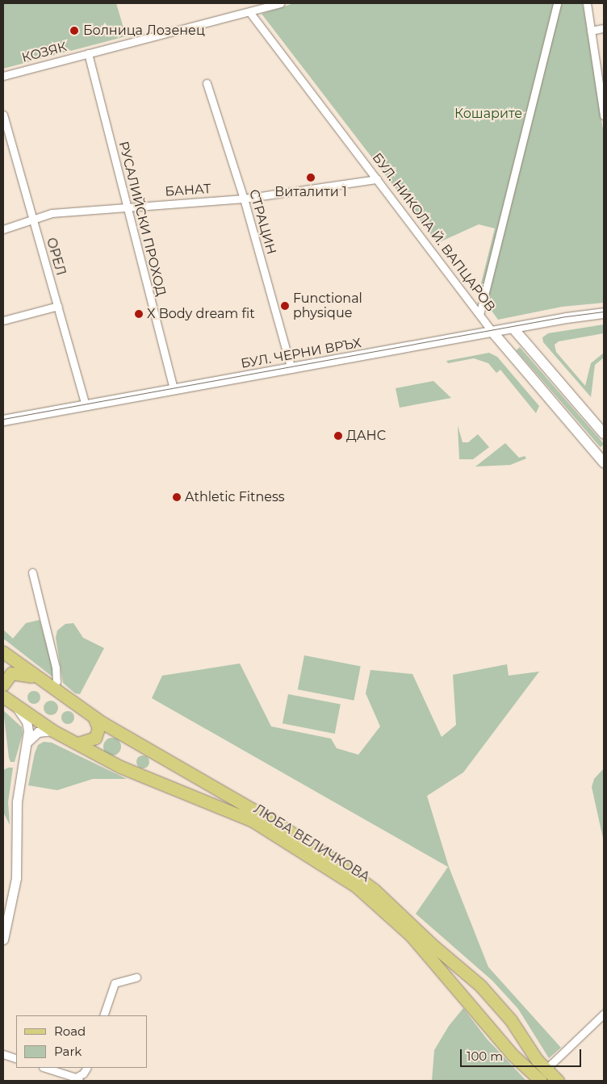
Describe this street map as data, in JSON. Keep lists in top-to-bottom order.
{
  "streets": {
    "main road": ["БУЛ. НИКОЛА Й. ВАПЦАРОВ", "БУЛ. ЧЕРНИ ВРЪХ", "ЛЮБА ВЕЛИЧКОВА"],
    "street": [
      "КОЗЯК",
      "БАНАТ",
      "РУСАЛИЙСКИ ПРОХОД",
      "СТРАЦИН",
      "ОРЕЛ"
    ]
  },
  "crossings": [
    ["КОЗЯК", "РУСАЛИЙСКИ ПРОХОД"],
    ["КОЗЯК", "БУЛ. НИКОЛА Й. ВАПЦАРОВ"],
    ["БАНАТ", "РУСАЛИЙСКИ ПРОХОД"],
    ["БАНАТ", "СТРАЦИН"],
    ["БАНАТ", "БУЛ. НИКОЛА Й. ВАПЦАРОВ"],
    ["БАНАТ", "ОРЕЛ"],
    ["РУСАЛИЙСКИ ПРОХОД", "БУЛ. ЧЕРНИ ВРЪХ"],
    ["СТРАЦИН", "БУЛ. ЧЕРНИ ВРЪХ"],
    ["БУЛ. НИКОЛА Й. ВАПЦАРОВ", "БУЛ. ЧЕРНИ ВРЪХ"],
    ["ОРЕЛ", "БУЛ. ЧЕРНИ ВРЪХ"]
  ],
  "parks": ["Кошарите"],
  "places": [
    "Болница Лозенец",
    "Виталити 1",
    "Functional physique",
    "X Body dream fit",
    "ДАНС",
    "Athletic Fitness"
  ],
  "legend": ["Road", "Park"],
  "scale_bar": "100 m"
}
